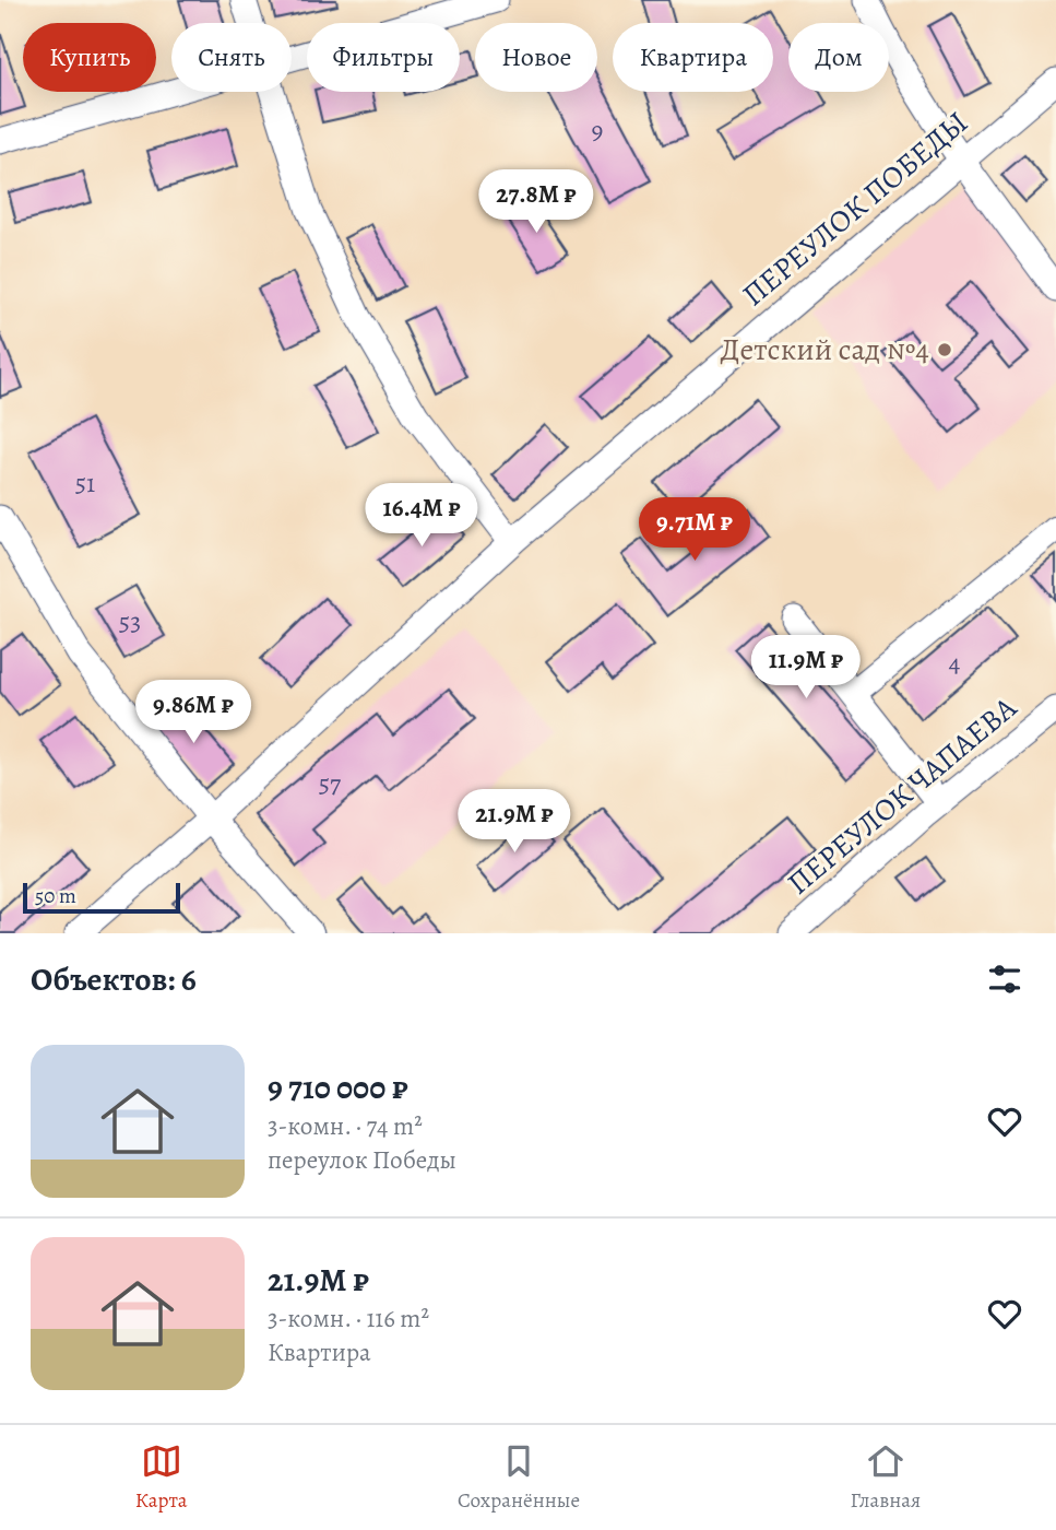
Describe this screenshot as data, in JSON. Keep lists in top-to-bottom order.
{
  "streets": {
    "street": ["ПЕРЕУЛОК ПОБЕДЫ", "ПЕРЕУЛОК ЧАПАЕВА"]
  },
  "places": ["Детский сад №4"],
  "house_numbers": [
    "9",
    "51",
    "53",
    "4",
    "57"
  ],
  "scale_bar": "50 m",
  "page": {
    "chip": [
      "Купить",
      "Снять",
      "Фильтры",
      "Новое",
      "Квартира",
      "Дом"
    ],
    "price": [
      "27.8M ₽",
      "16.4M ₽",
      "9.71M ₽",
      "11.9M ₽",
      "9.86M ₽",
      "21.9M ₽"
    ],
    "scale": "50 m",
    "heading": "Объектов: 6",
    "list": [
      {
        "name": "9 710 000 ₽",
        "note": "3-комн. · 74 m² · переулок Победы"
      },
      {
        "name": "21.9M ₽",
        "note": "3-комн. · 116 m² · Квартира"
      }
    ],
    "tabs": ["Карта", "Сохранённые", "Главная"]
  }
}
